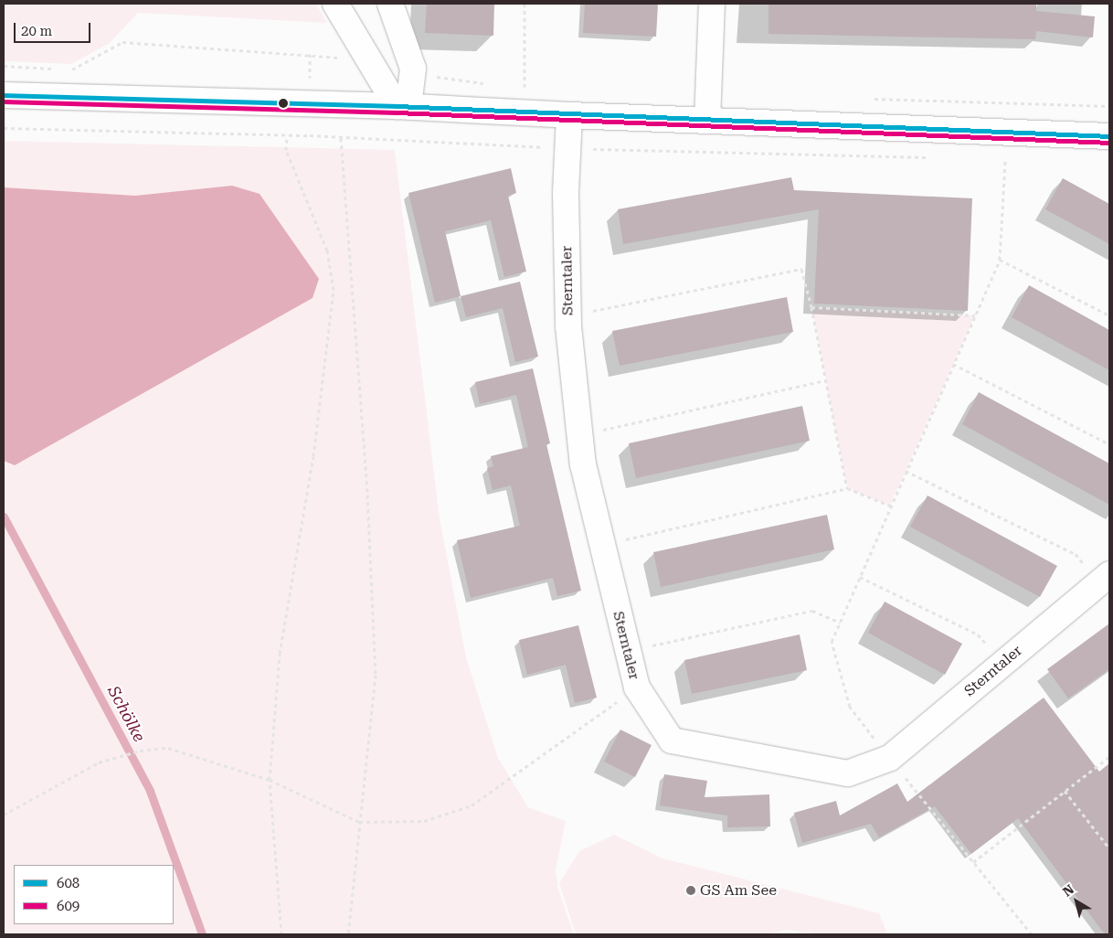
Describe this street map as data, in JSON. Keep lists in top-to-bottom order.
{
  "streets": {
    "street": ["Sterntaler"]
  },
  "water": ["Schölke"],
  "places": ["GS Am See"],
  "lines": ["transit line 608", "transit line 609"],
  "legend": ["608", "609"],
  "scale_bar": "20 m",
  "north": "top left"
}
